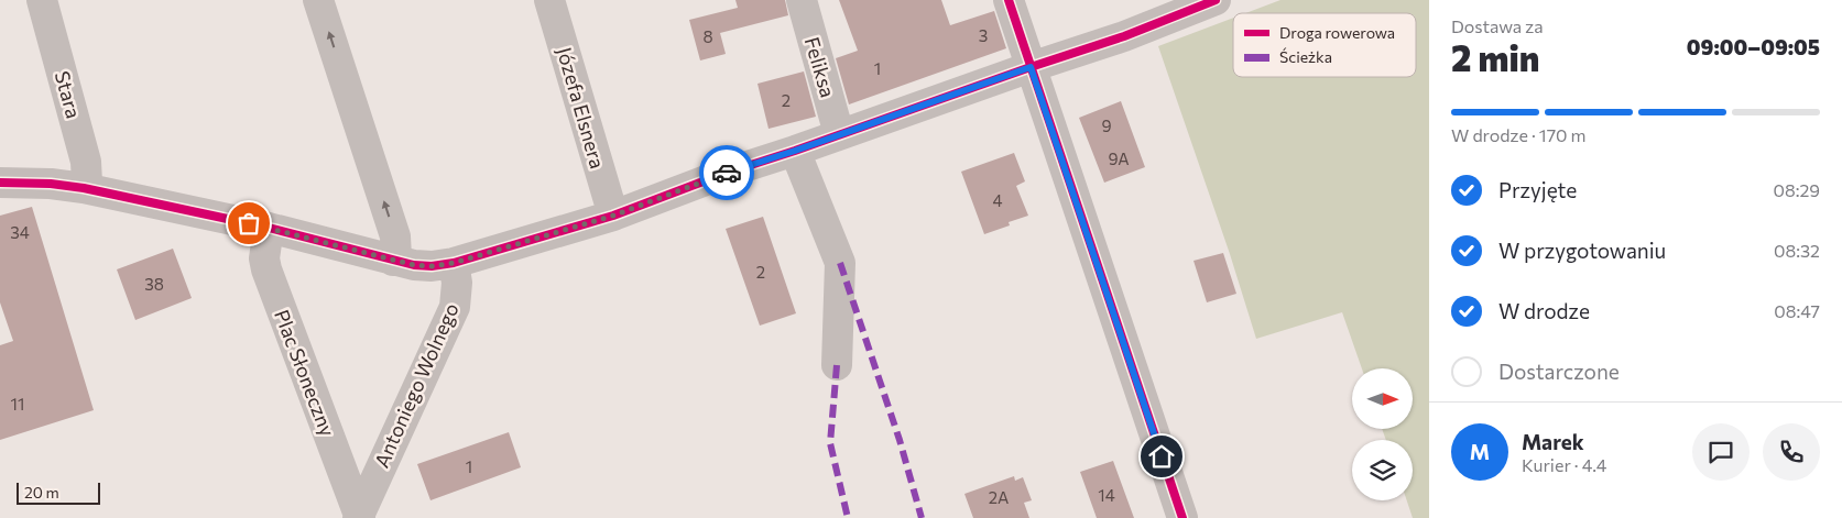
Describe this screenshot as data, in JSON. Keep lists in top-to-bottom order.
{
  "streets": {
    "street": [
      "Feliksa",
      "Stara",
      "Józefa Elsnera",
      "Plac Słoneczny",
      "Antoniego Wolnego"
    ]
  },
  "crossings": [
    ["Plac Słoneczny", "Antoniego Wolnego"]
  ],
  "house_numbers": [
    "3",
    "8",
    "1",
    "2",
    "9",
    "9A",
    "4",
    "34",
    "2",
    "38",
    "11",
    "1",
    "14",
    "2A"
  ],
  "legend": ["Droga rowerowa", "Ścieżka"],
  "scale_bar": "20 m",
  "north": "right",
  "page": {
    "heading": ["2 min", "Dostawa za", "09:00–09:05"],
    "panel": ["Marek", "Kurier · 4.4"],
    "bar": "W drodze · 170 m",
    "list": [
      ["Przyjęte", "08:29"],
      ["W przygotowaniu", "08:32"],
      ["W drodze", "08:47"],
      "Dostarczone"
    ],
    "round": "M",
    "scale": "20 m"
  }
}
